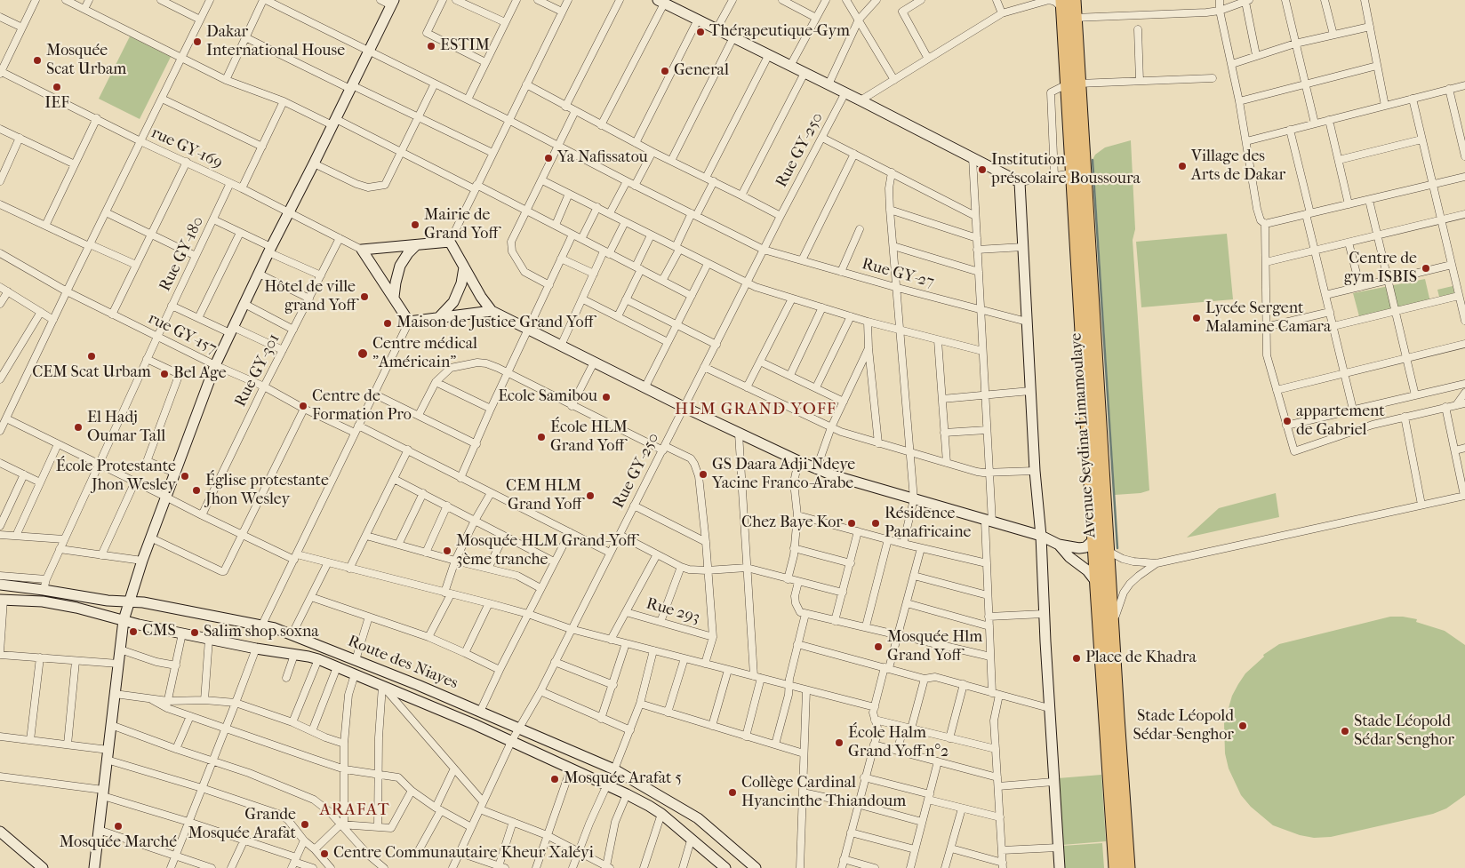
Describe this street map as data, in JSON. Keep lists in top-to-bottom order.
{
  "streets": {
    "highway": ["Avenue Seydina Limamoulaye"],
    "street": [
      "rue GY-169",
      "Rue GY-250",
      "Rue GY-180",
      "Rue GY-27",
      "rue GY-157",
      "Rue GY-301",
      "Rue 293",
      "Route des Niayes"
    ]
  },
  "crossings": [
    ["rue GY-169", "Rue GY-180"],
    ["rue GY-169", "Rue GY-301"],
    ["Rue GY-250", "Rue GY-27"],
    ["Rue GY-250", "Route des Niayes"],
    ["Rue GY-180", "rue GY-157"],
    ["Rue GY-180", "Route des Niayes"],
    ["rue GY-157", "Rue GY-301"]
  ],
  "districts": ["HLM GRAND YOFF", "ARAFAT"],
  "places": [
    "Thérapeutique-Gym",
    "Dakar International House",
    "ESTIM",
    "Mosquée Scat Urbam",
    "General",
    "IEF",
    "Ya Nafissatou",
    "Village des Arts de Dakar",
    "Institution préscolaire Boussoura",
    "Mairie de Grand Yoff",
    "Centre de gym ISBIS",
    "Hôtel de ville grand Yoff",
    "Lycée Sergent Malamine Camara",
    "Maison de Justice Grand Yoff",
    "Centre médical \"Américain\"",
    "CEM Scat Urbam",
    "Bel Age",
    "Ecole Samibou",
    "Centre de Formation Pro",
    "appartement de Gabriel",
    "El Hadj Oumar Tall",
    "École HLM Grand Yoff",
    "GS Daara Adji Ndeye Yacine Franco-Arabe",
    "École Protestante Jhon Wesley",
    "Église protestante Jhon Wesley",
    "CEM HLM Grand Yoff",
    "Chez Baye Kor",
    "Résidence Panafricaine",
    "Mosquée HLM Grand-Yoff 3ème tranche",
    "CMS",
    "Salim shop soxna",
    "Mosquée Hlm Grand Yoff",
    "Place de Khadra",
    "Stade Léopold Sédar-Senghor",
    "Stade Léopold Sédar Senghor",
    "École Halm Grand Yoff n°2",
    "Mosquée Arafat 5",
    "Collège Cardinal Hyancinthe Thiandoum",
    "Grande Mosquée Arafat",
    "Mosquée Marché",
    "Centre Communautaire Kheur Xaléyi"
  ]
}
